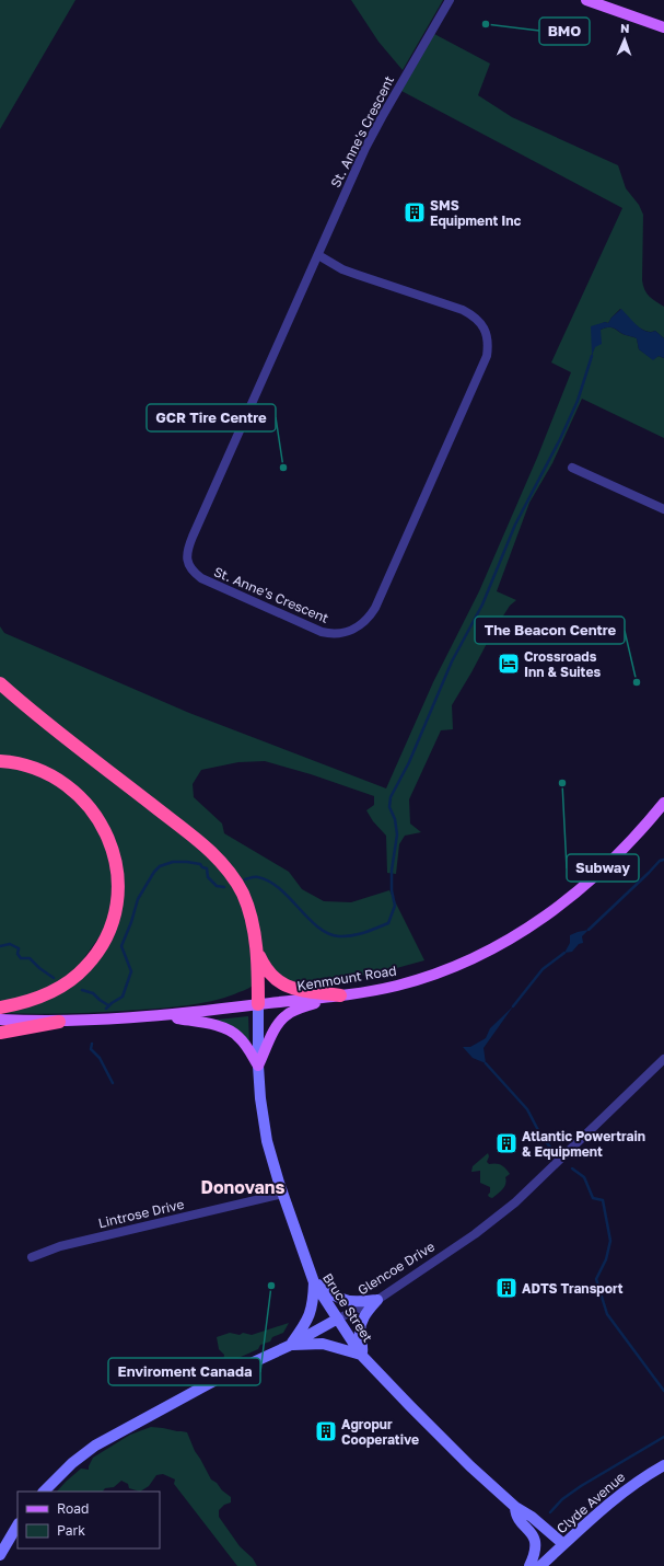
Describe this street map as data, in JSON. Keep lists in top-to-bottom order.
{
  "streets": {
    "main road": [
      "Kenmount Road",
      "Glencoe Drive",
      "Bruce Street",
      "Clyde Avenue"
    ],
    "street": ["St. Anne's Crescent", "Lintrose Drive"]
  },
  "crossings": [
    ["Kenmount Road", "Bruce Street"],
    ["Lintrose Drive", "Bruce Street"],
    ["Glencoe Drive", "Bruce Street"],
    ["Bruce Street", "Clyde Avenue"]
  ],
  "districts": ["Donovans"],
  "places": {
    "other": [
      "BMO",
      "GCR Tire Centre",
      "The Beacon Centre",
      "Subway",
      "Enviroment Canada"
    ],
    "building": [
      "SMS Equipment Inc",
      "Atlantic Powertrain & Equipment",
      "ADTS Transport",
      "Agropur Cooperative"
    ],
    "hotel": ["Crossroads Inn & Suites"]
  },
  "legend": ["Road", "Park"],
  "north": "top"
}
